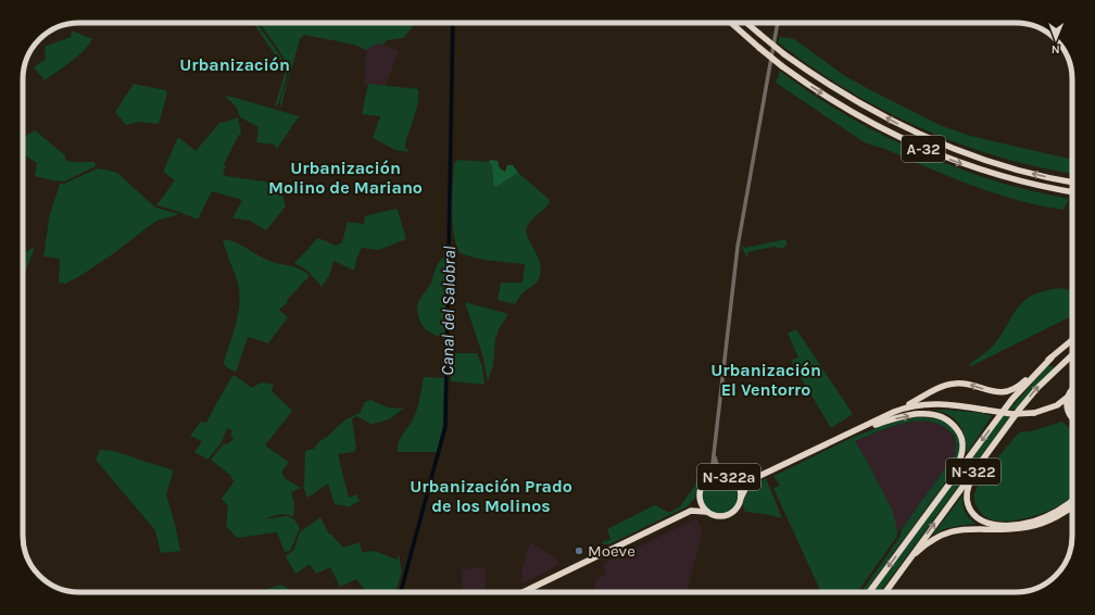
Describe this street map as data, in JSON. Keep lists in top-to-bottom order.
{
  "streets": {
    "highway": ["A-32", "N-322", "N-322a"]
  },
  "districts": [
    "Urbanización",
    "Urbanización Molino de Mariano",
    "Urbanización El Ventorro",
    "Urbanización Prado de los Molinos"
  ],
  "water": ["Canal del Salobral"],
  "places": ["Moeve"],
  "north": "bottom"
}
